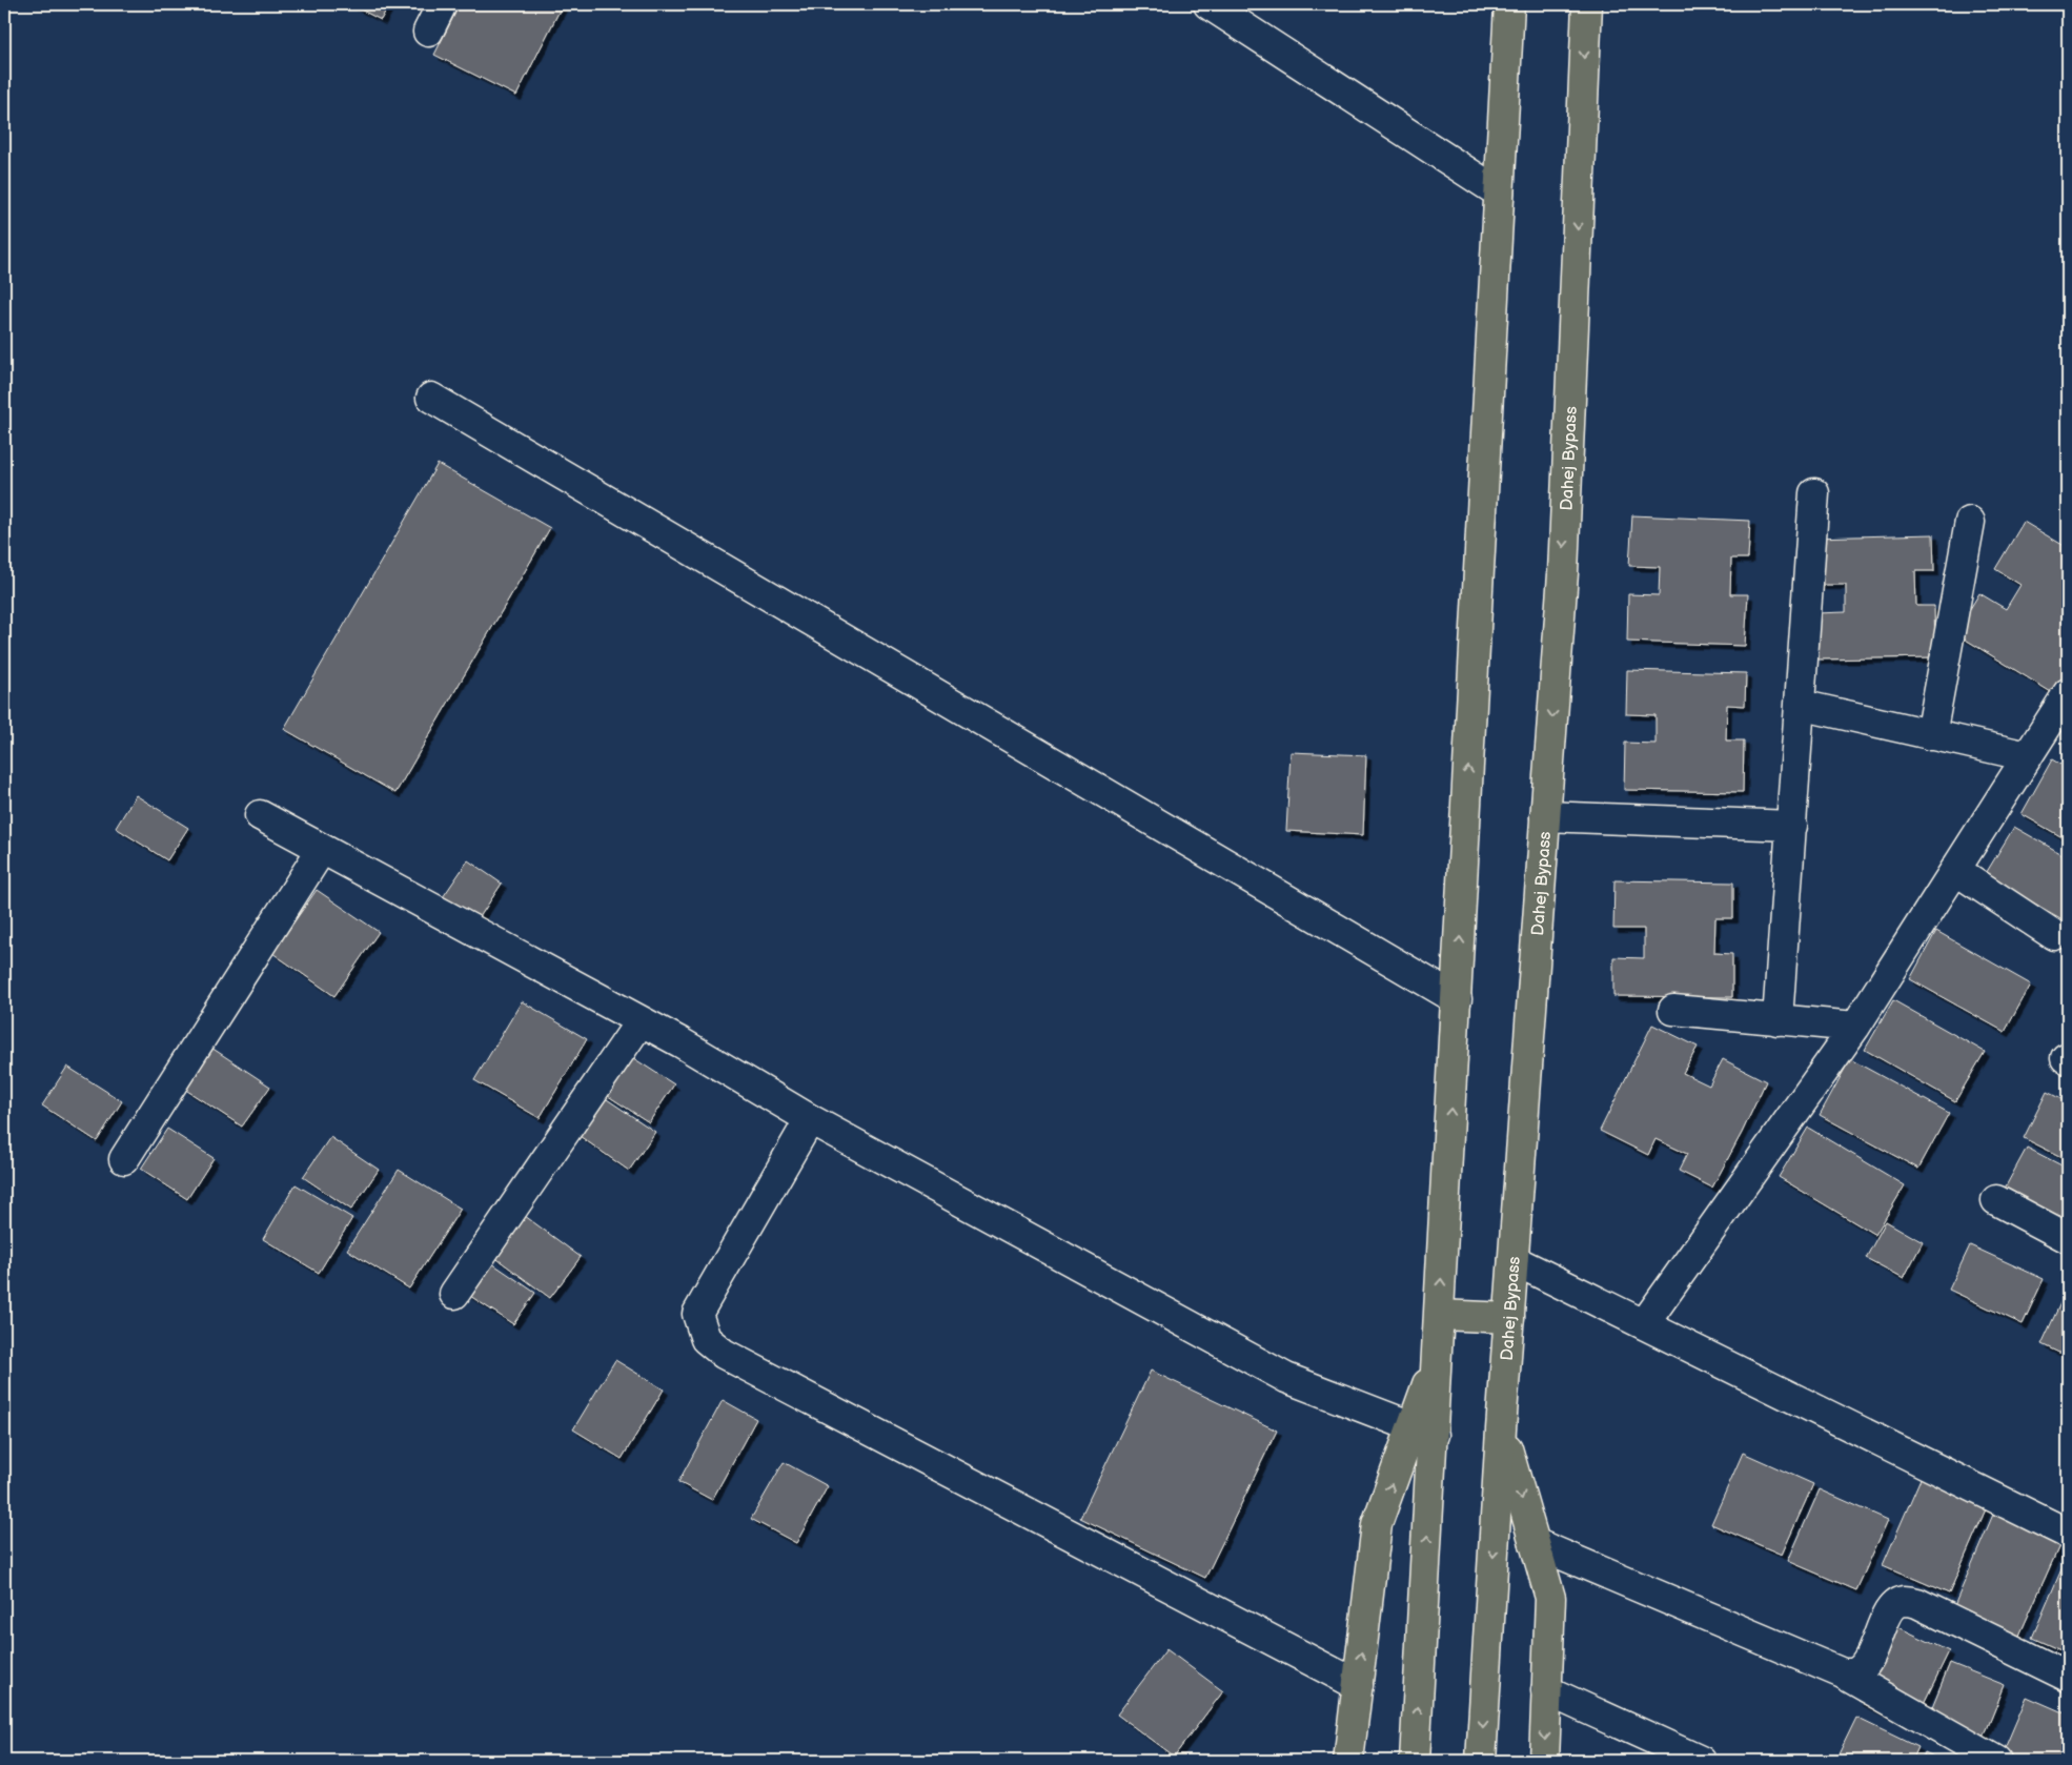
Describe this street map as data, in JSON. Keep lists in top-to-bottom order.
{
  "streets": {
    "highway": ["Dahej Bypass"]
  }
}
